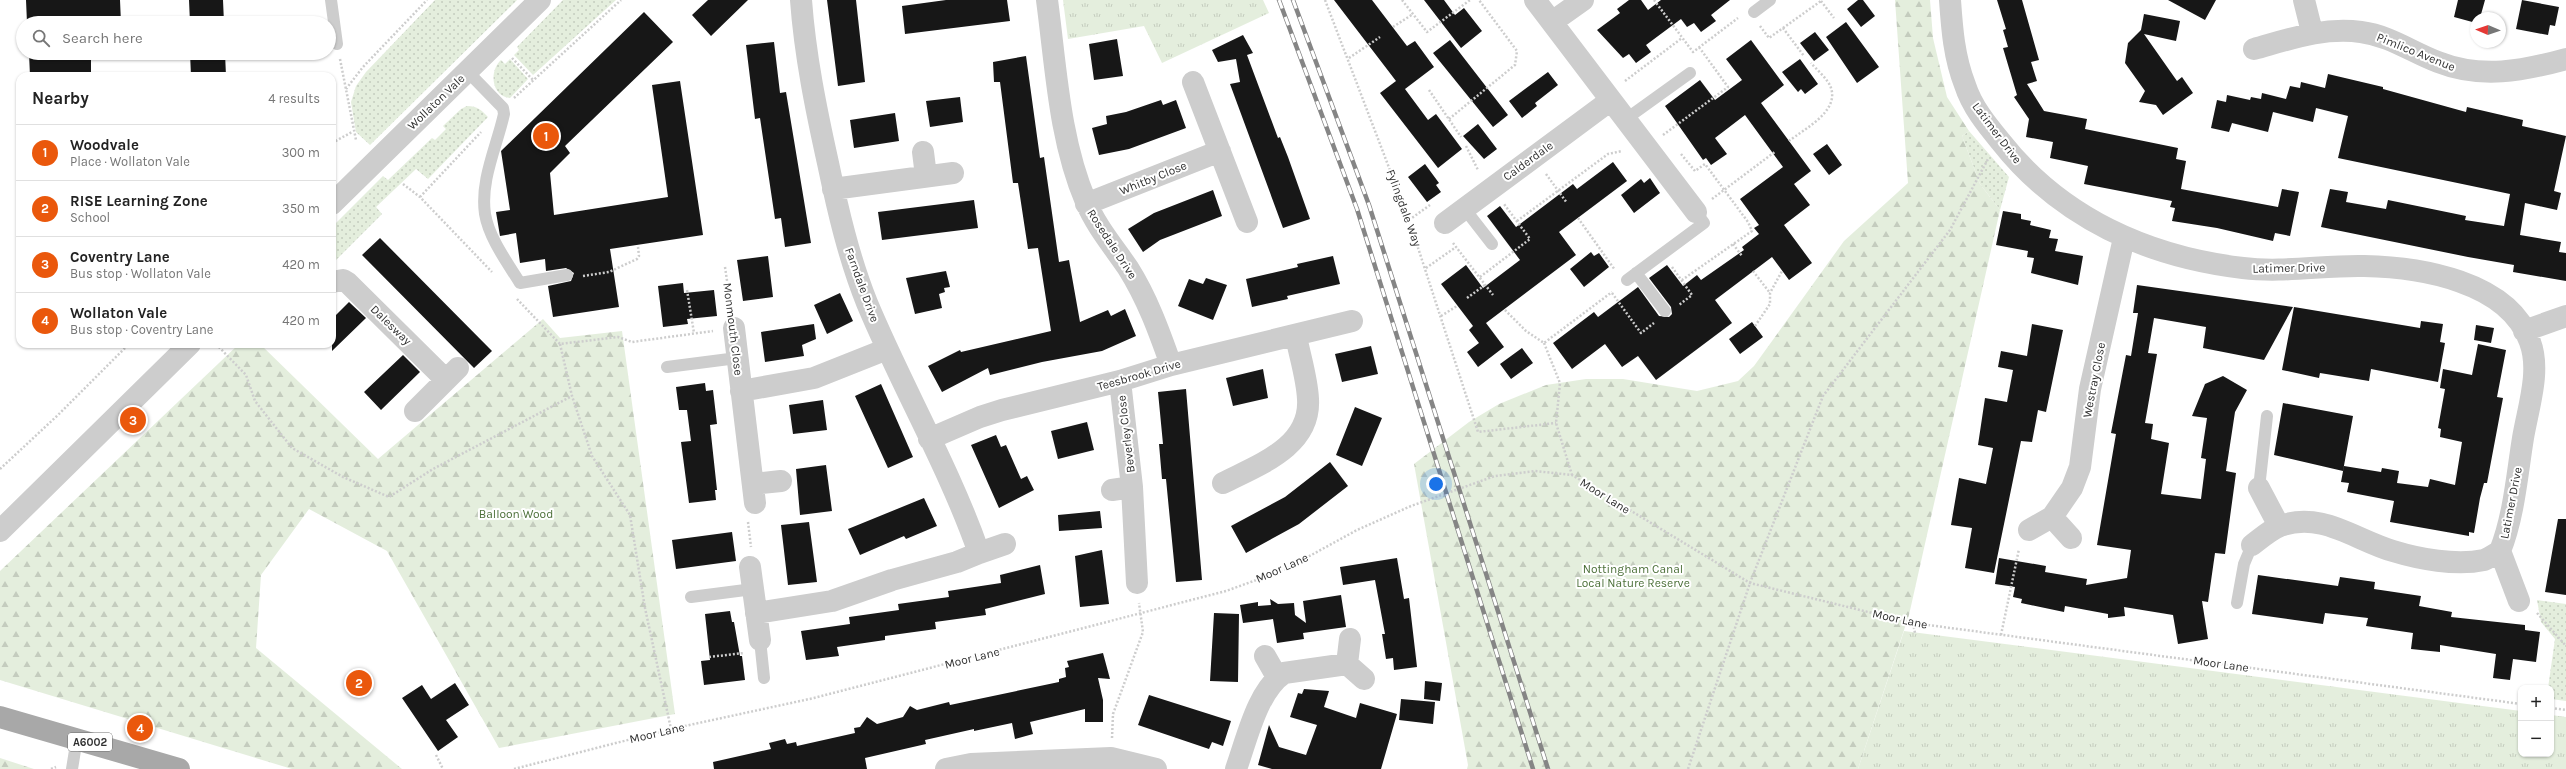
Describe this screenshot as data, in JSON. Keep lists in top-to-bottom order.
{
  "streets": {
    "main road": ["A6002"],
    "street": [
      "Pimlico Avenue",
      "Wollaton Vale",
      "Latimer Drive",
      "Calderdale",
      "Whitby Close",
      "Rosedale Drive",
      "Farndale Drive",
      "Dalesway",
      "Monmouth Close",
      "Teesbrook Drive",
      "Westray Close",
      "Beverley Close"
    ],
    "path": ["Fylingdale Way", "Moor Lane"]
  },
  "crossings": [
    ["Latimer Drive", "Westray Close"],
    ["Whitby Close", "Rosedale Drive"],
    ["Rosedale Drive", "Teesbrook Drive"],
    ["Farndale Drive", "Monmouth Close"],
    ["Farndale Drive", "Teesbrook Drive"],
    ["Teesbrook Drive", "Beverley Close"]
  ],
  "parks": ["Balloon Wood", "Nottingham Canal Local Nature Reserve"],
  "north": "left",
  "page": {
    "search": "Search here",
    "heading": ["Nearby", "4 results"],
    "pins": [
      "1",
      "3",
      "2",
      "4"
    ],
    "list": [
      {
        "mark": "1",
        "name": "Woodvale",
        "note": "Place · Wollaton Vale",
        "value": "300 m"
      },
      {
        "mark": "2",
        "name": "RISE Learning Zone",
        "note": "School",
        "value": "350 m"
      },
      {
        "mark": "3",
        "name": "Coventry Lane",
        "note": "Bus stop · Wollaton Vale",
        "value": "420 m"
      },
      {
        "mark": "4",
        "name": "Wollaton Vale",
        "note": "Bus stop · Coventry Lane",
        "value": "420 m"
      }
    ],
    "map_buttons": ["+", "−"]
  }
}
